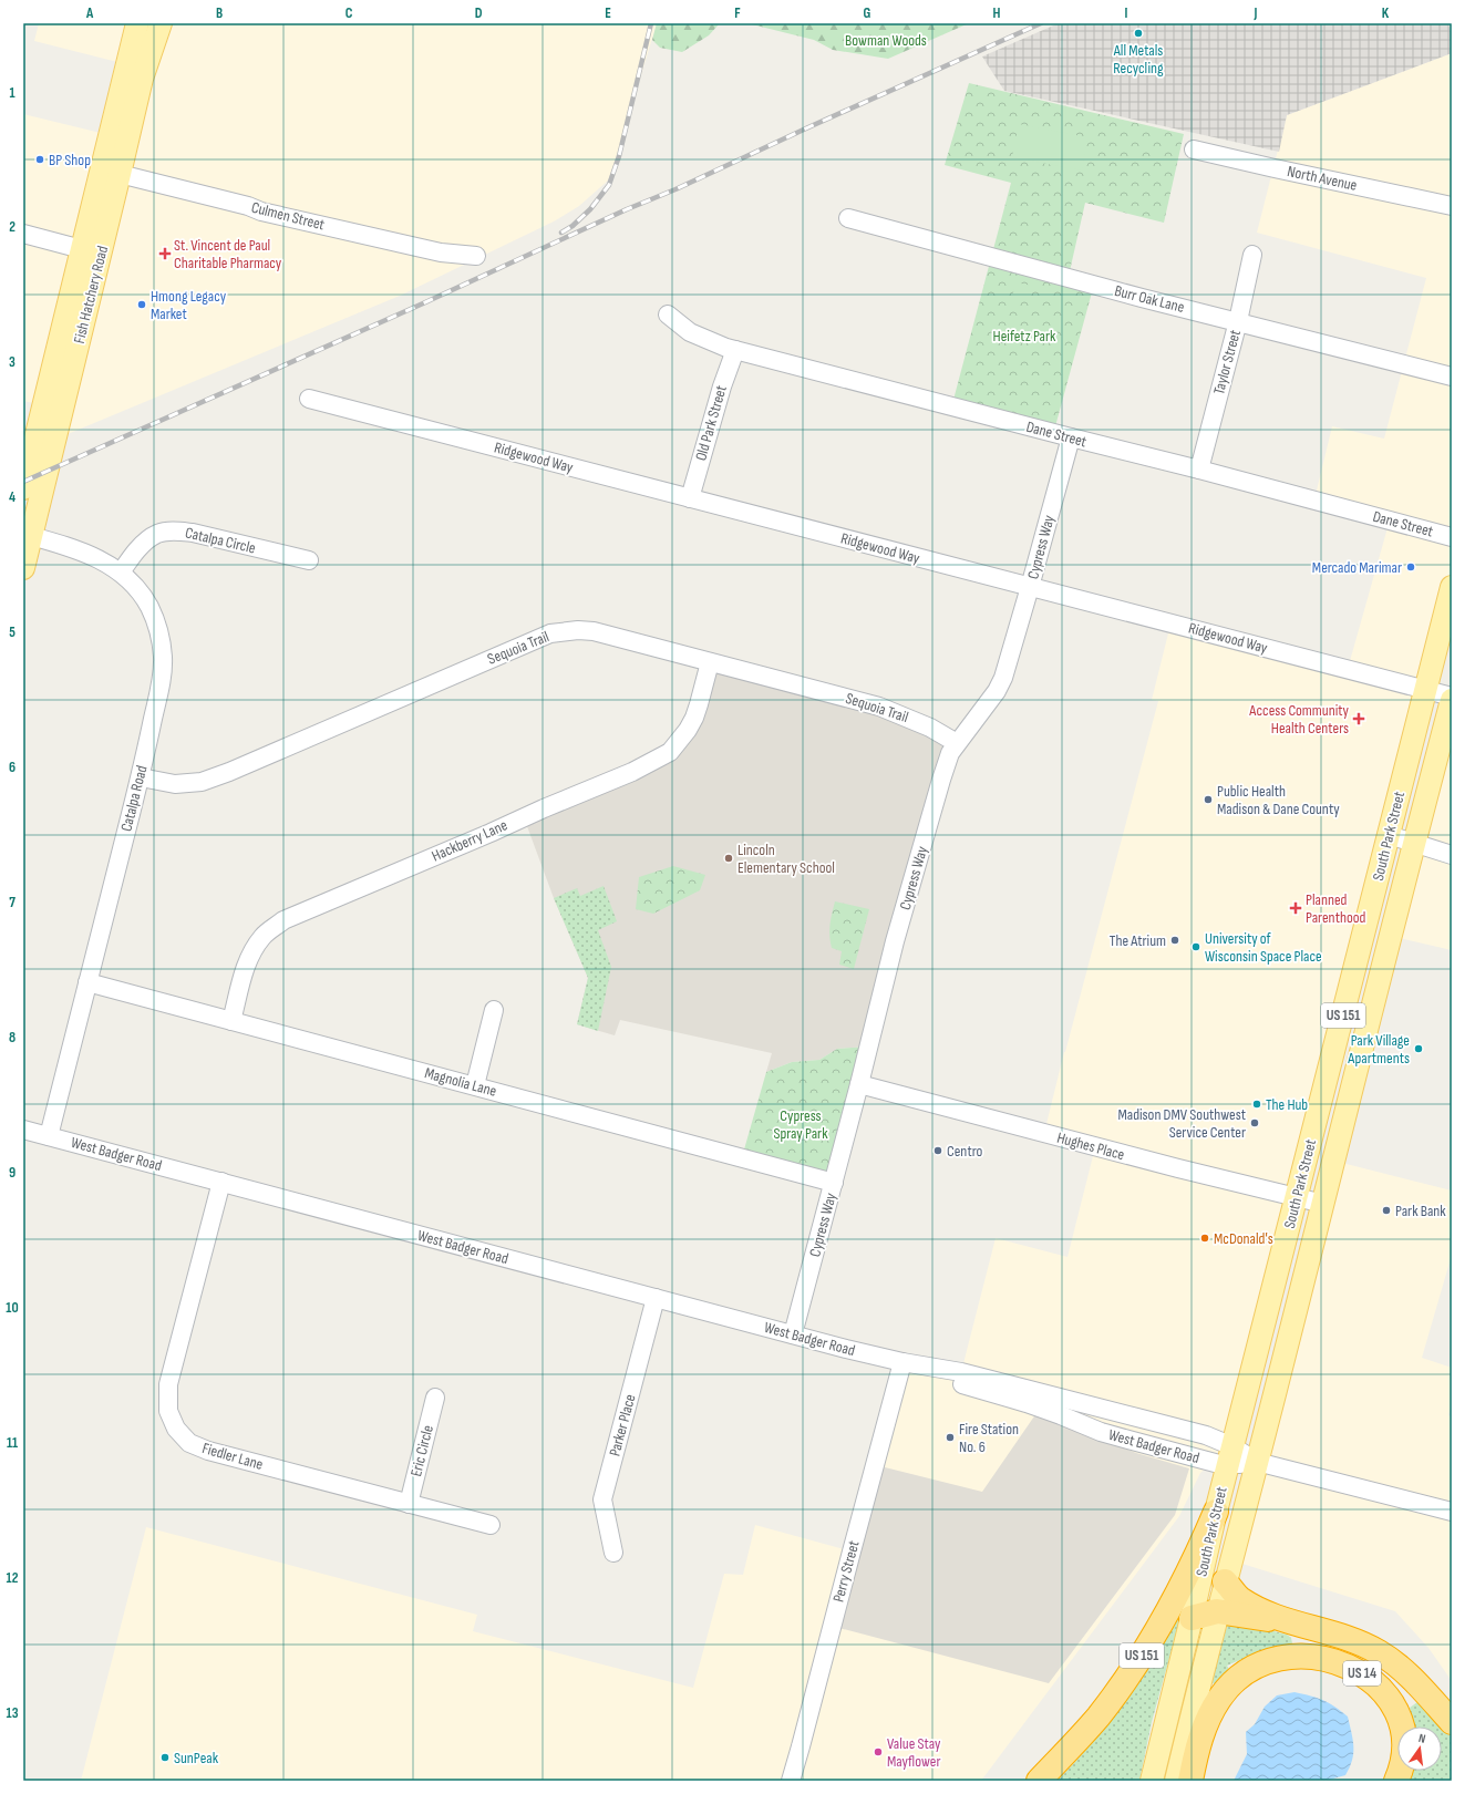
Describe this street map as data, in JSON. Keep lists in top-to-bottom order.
{
  "streets": {
    "highway": ["US 151", "US 14"],
    "main road": ["Fish Hatchery Road", "South Park Street"],
    "street": [
      "North Avenue",
      "Culmen Street",
      "Burr Oak Lane",
      "Taylor Street",
      "Old Park Street",
      "Dane Street",
      "Ridgewood Way",
      "Catalpa Circle",
      "Cypress Way",
      "Sequoia Trail",
      "Catalpa Road",
      "Hackberry Lane",
      "Magnolia Lane",
      "Hughes Place",
      "West Badger Road",
      "Parker Place",
      "Eric Circle",
      "Fiedler Lane",
      "Perry Street"
    ]
  },
  "crossings": [
    ["Culmen Street", "Fish Hatchery Road"],
    ["Fish Hatchery Road", "Catalpa Road"],
    ["Burr Oak Lane", "Taylor Street"],
    ["Taylor Street", "Dane Street"],
    ["Old Park Street", "Dane Street"],
    ["Old Park Street", "Ridgewood Way"],
    ["Dane Street", "Cypress Way"],
    ["Ridgewood Way", "Cypress Way"],
    ["Ridgewood Way", "South Park Street"],
    ["Catalpa Circle", "Catalpa Road"],
    ["Cypress Way", "Sequoia Trail"],
    ["Cypress Way", "Magnolia Lane"],
    ["Cypress Way", "Hughes Place"],
    ["Cypress Way", "West Badger Road"],
    ["Sequoia Trail", "Catalpa Road"],
    ["Sequoia Trail", "Hackberry Lane"],
    ["Catalpa Road", "Magnolia Lane"],
    ["Catalpa Road", "West Badger Road"],
    ["South Park Street", "US 151"],
    ["South Park Street", "Hughes Place"],
    ["South Park Street", "West Badger Road"],
    ["Hackberry Lane", "Magnolia Lane"],
    ["West Badger Road", "Parker Place"],
    ["West Badger Road", "Fiedler Lane"],
    ["West Badger Road", "Perry Street"],
    ["Eric Circle", "Fiedler Lane"]
  ],
  "parks": ["Bowman Woods", "Heifetz Park", "Cypress Spray Park"],
  "places": {
    "other": [
      "All Metals Recycling",
      "BP Shop",
      "Hmong Legacy Market",
      "Mercado Marimar",
      "Public Health Madison & Dane County",
      "Lincoln Elementary School",
      "The Atrium",
      "University of Wisconsin Space Place",
      "Park Village Apartments",
      "The Hub",
      "Madison DMV Southwest Service Center",
      "Centro",
      "Park Bank",
      "McDonald's",
      "Fire Station No. 6",
      "Value Stay Mayflower",
      "SunPeak"
    ],
    "health": ["St. Vincent de Paul Charitable Pharmacy", "Access Community Health Centers", "Planned Parenthood"]
  },
  "north": "top",
  "grid": {
    "columns": [
      "A",
      "B",
      "C",
      "D",
      "E",
      "F",
      "G",
      "H",
      "I",
      "J",
      "K"
    ],
    "rows": [
      "1",
      "2",
      "3",
      "4",
      "5",
      "6",
      "7",
      "8",
      "9",
      "10",
      "11",
      "12",
      "13"
    ]
  }
}
